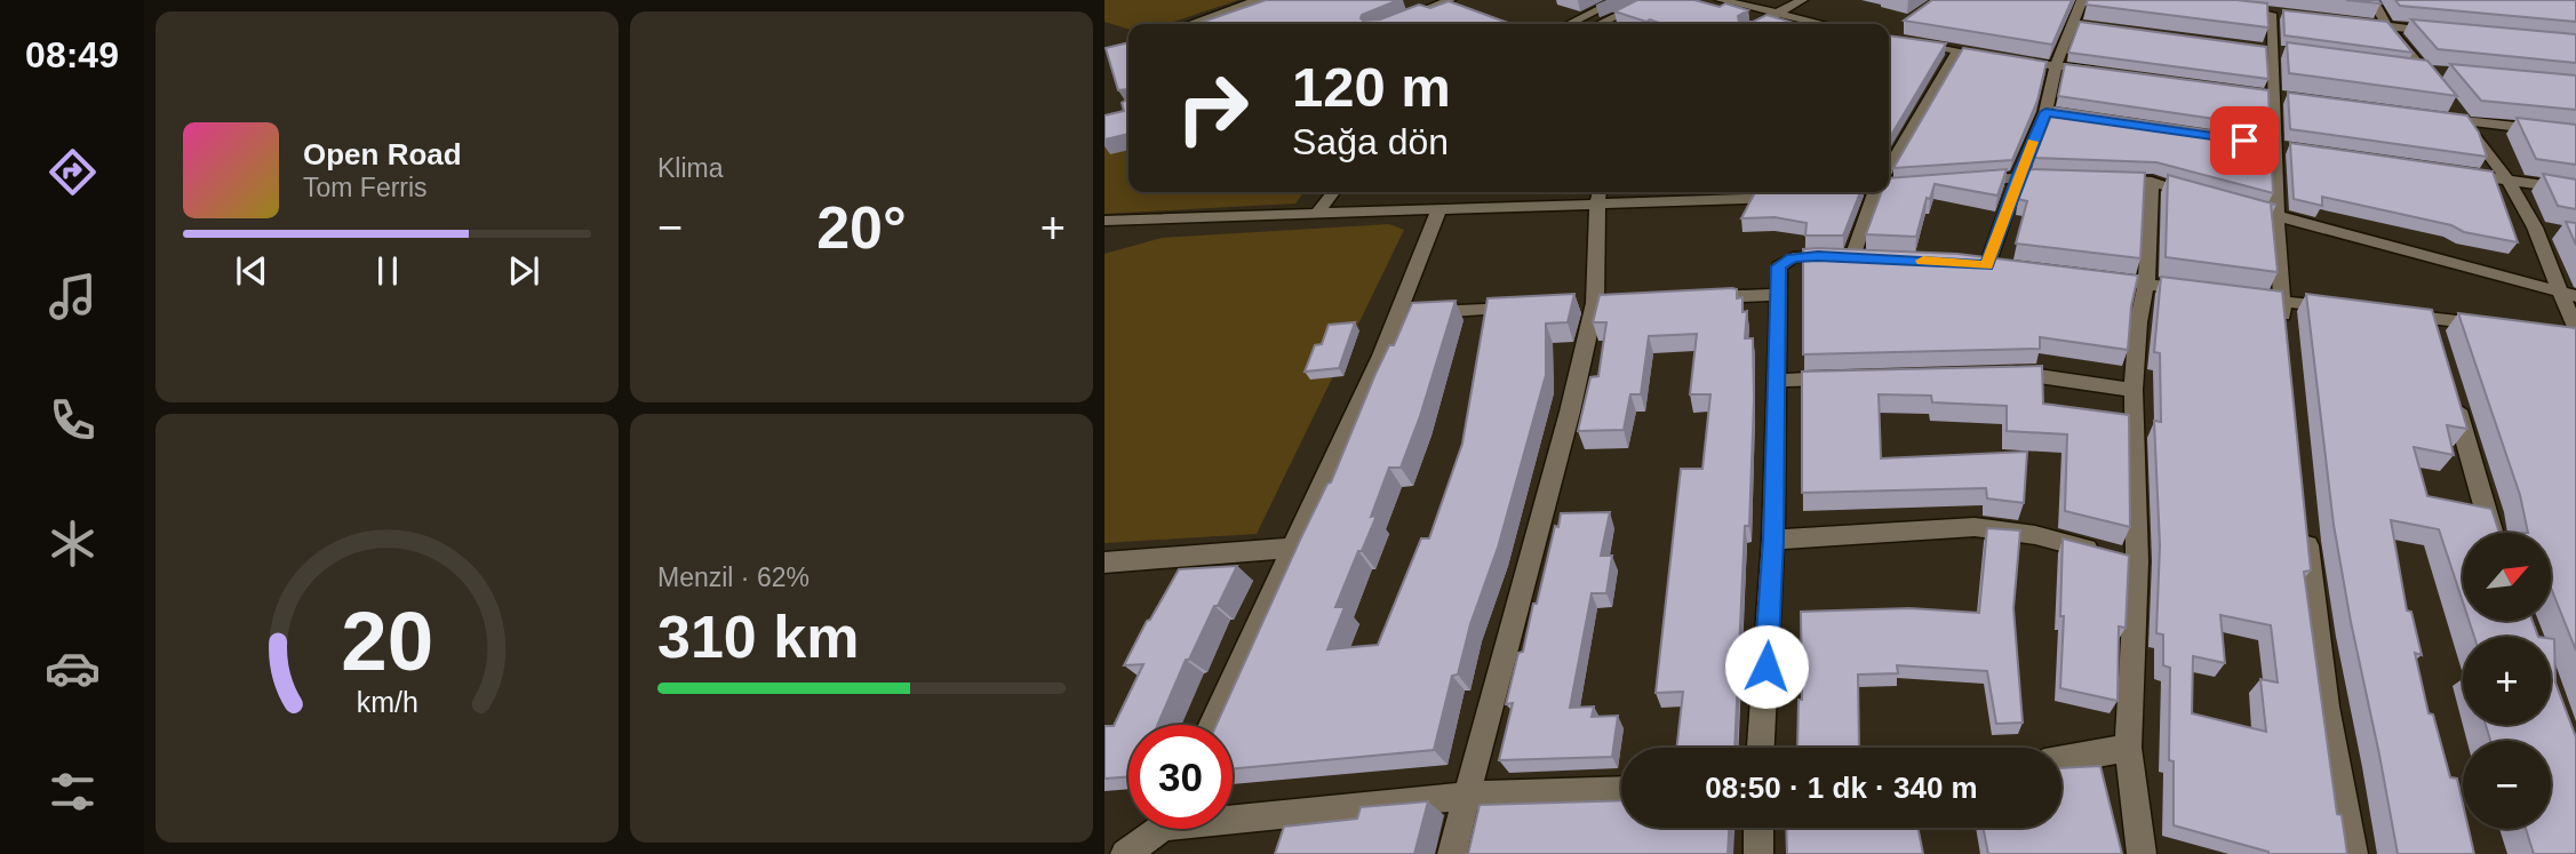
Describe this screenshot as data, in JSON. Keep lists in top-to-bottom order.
{
  "north": "top right",
  "page": {
    "tabs": "08:49",
    "tile": [
      "Klima",
      ["Menzil · 62%", "310 km"]
    ],
    "turn": ["120 m", "Sağa dön"],
    "song": ["Open Road", "Tom Ferris"],
    "heat": ["−", "20°", "+"],
    "map_buttons": ["+", "−"],
    "limit": "30",
    "trip": "08:50 · 1 dk · 340 m",
    "gauge": ["20", "km/h"]
  }
}
